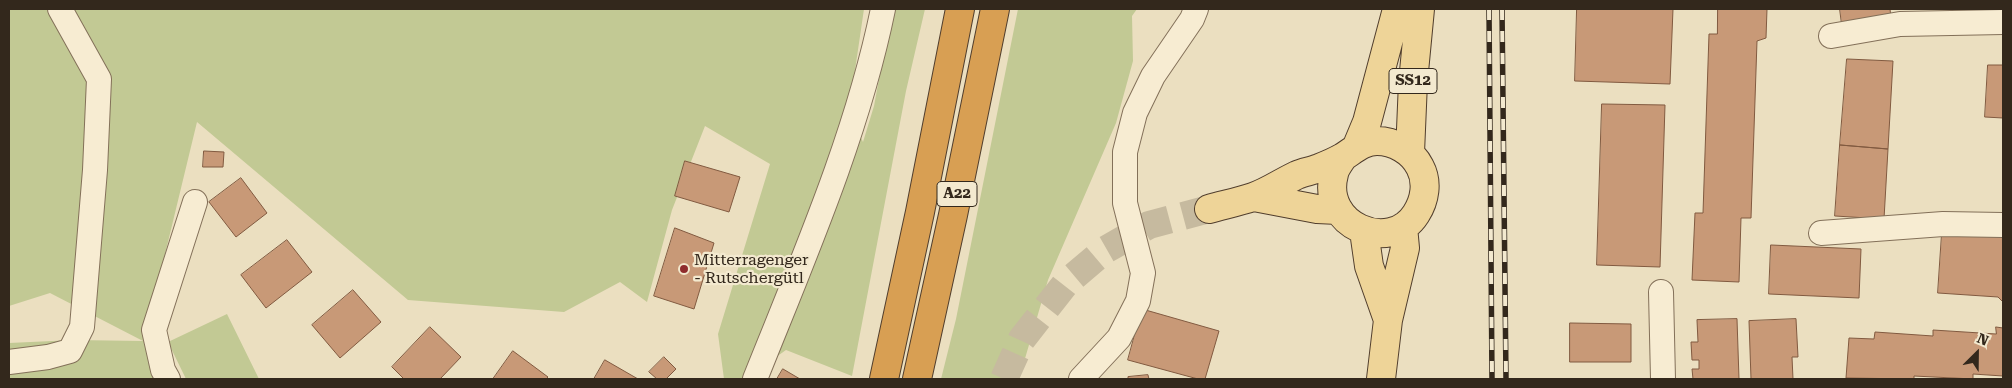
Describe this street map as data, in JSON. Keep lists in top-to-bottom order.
{
  "streets": {
    "highway": ["A22"],
    "main road": ["SS12"]
  },
  "places": ["Mitterragenger - Rutschergütl"],
  "north": "top right"
}
